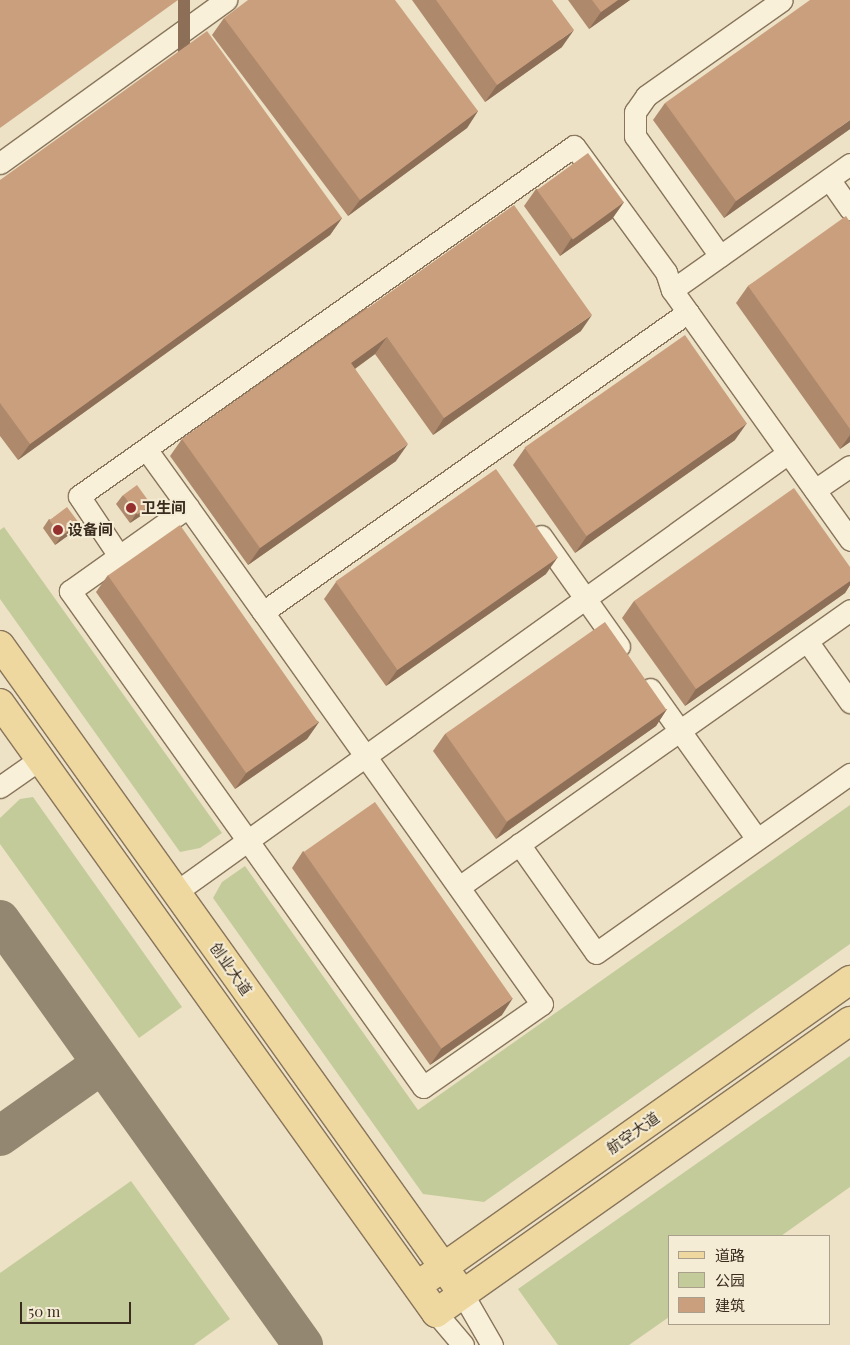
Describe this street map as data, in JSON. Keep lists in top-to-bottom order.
{
  "streets": {
    "main road": ["创业大道", "航空大道"]
  },
  "crossings": [
    ["创业大道", "航空大道"]
  ],
  "places": ["卫生间", "设备间"],
  "legend": ["道路", "公园", "建筑"],
  "scale_bar": "50 m"
}
